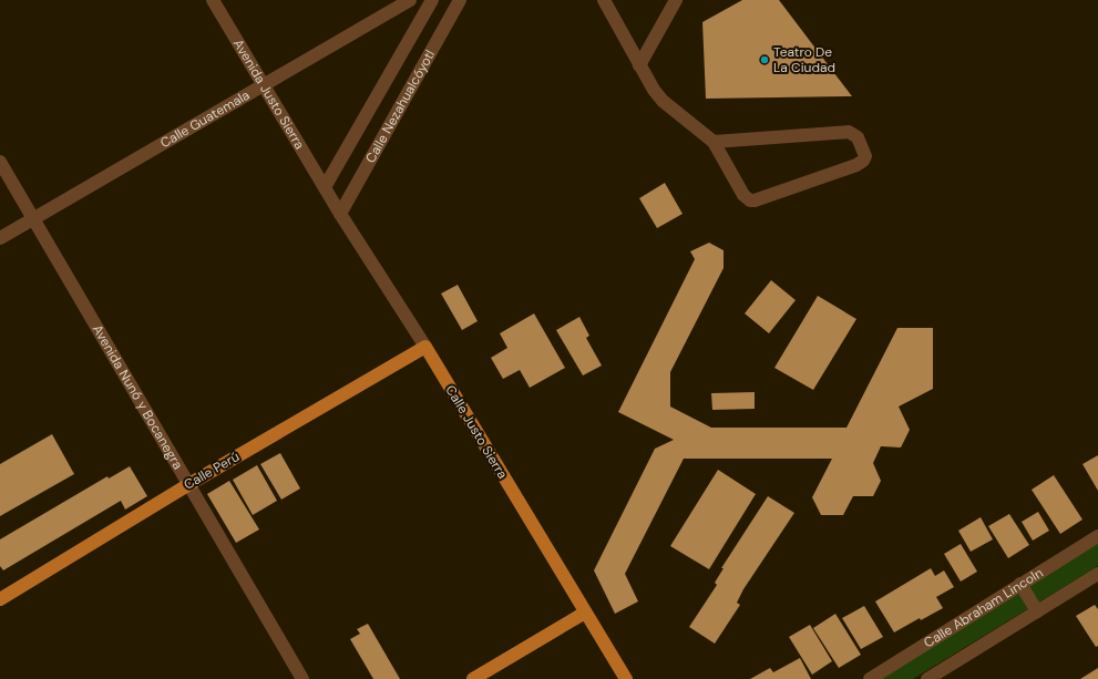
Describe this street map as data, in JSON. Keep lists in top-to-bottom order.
{
  "streets": {
    "main road": ["Calle Justo Sierra", "Calle Perú"],
    "street": [
      "Avenida Justo Sierra",
      "Calle Nezahualcóyotl",
      "Calle Guatemala",
      "Avenida Nunó y Bocanegra",
      "Calle Abraham Lincoln"
    ]
  },
  "crossings": [
    ["Avenida Justo Sierra", "Calle Nezahualcóyotl"],
    ["Avenida Justo Sierra", "Calle Guatemala"],
    ["Avenida Justo Sierra", "Calle Justo Sierra"],
    ["Calle Nezahualcóyotl", "Calle Justo Sierra"],
    ["Calle Guatemala", "Avenida Nunó y Bocanegra"],
    ["Avenida Nunó y Bocanegra", "Calle Perú"],
    ["Calle Justo Sierra", "Calle Perú"]
  ],
  "places": ["Teatro De La Ciudad"]
}
